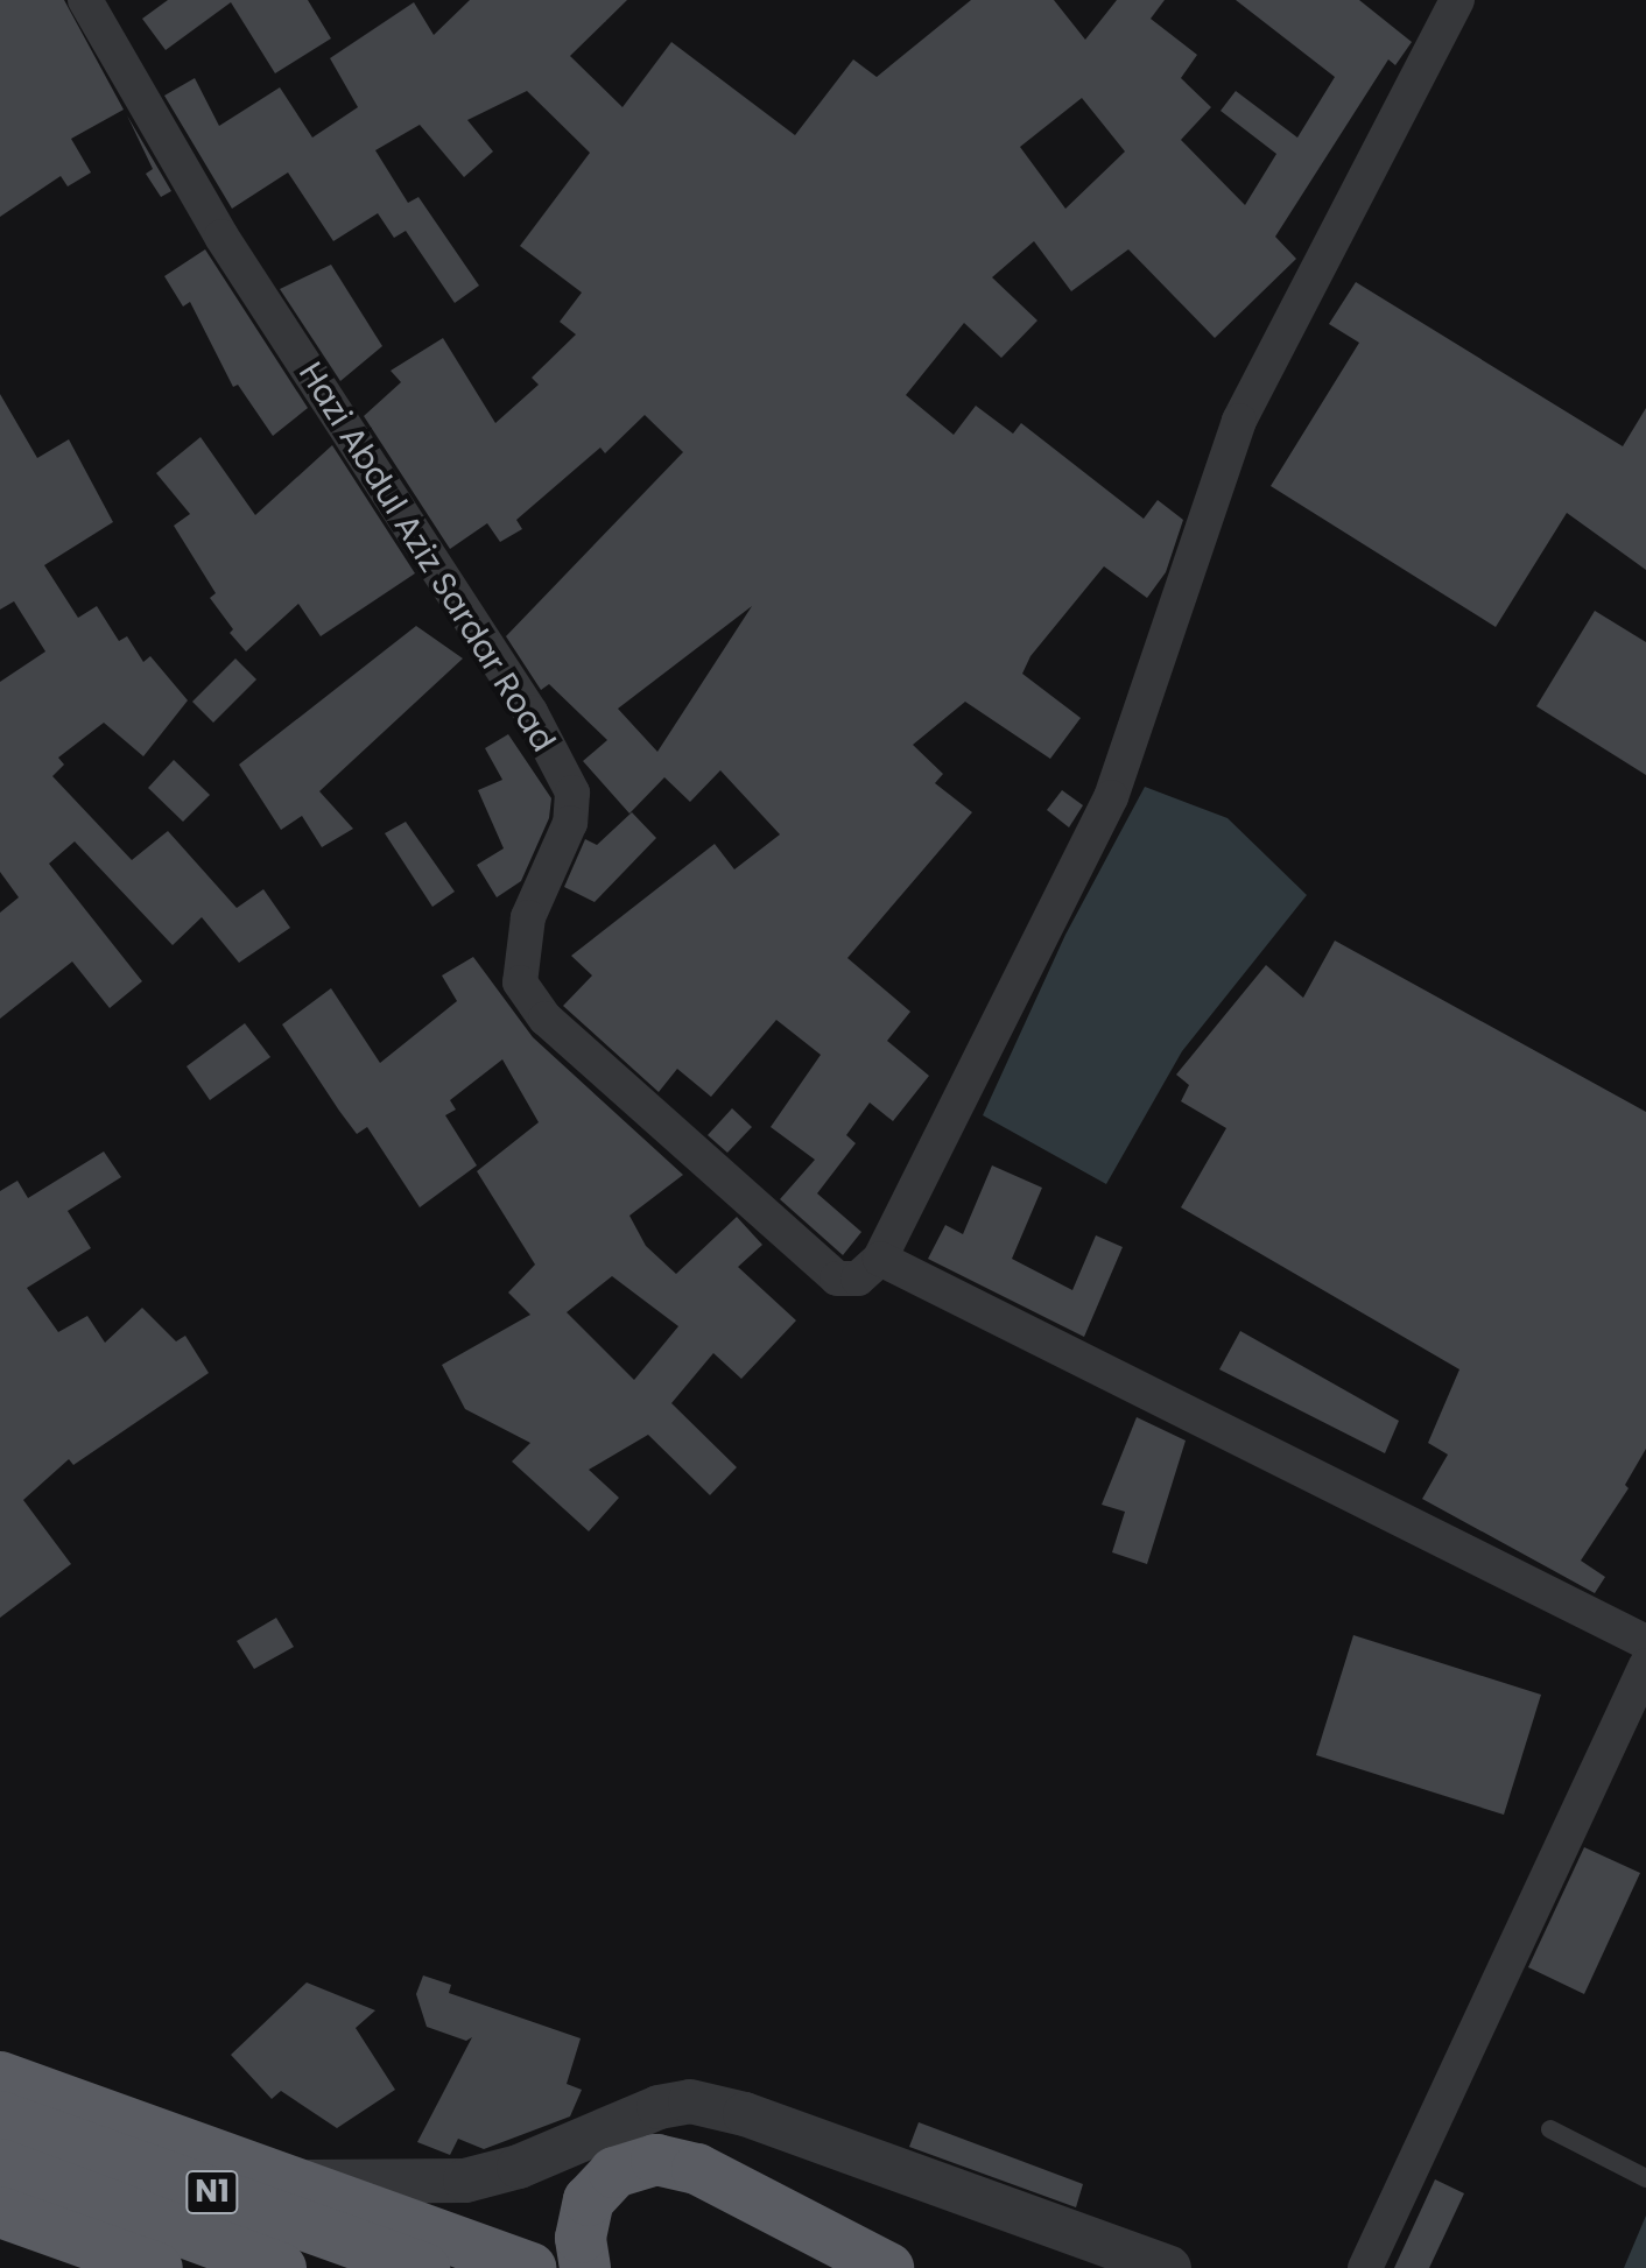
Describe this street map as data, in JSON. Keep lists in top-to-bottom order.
{
  "streets": {
    "highway": ["N1"],
    "street": ["Hazi Abdul Aziz Sardar Road"]
  }
}
